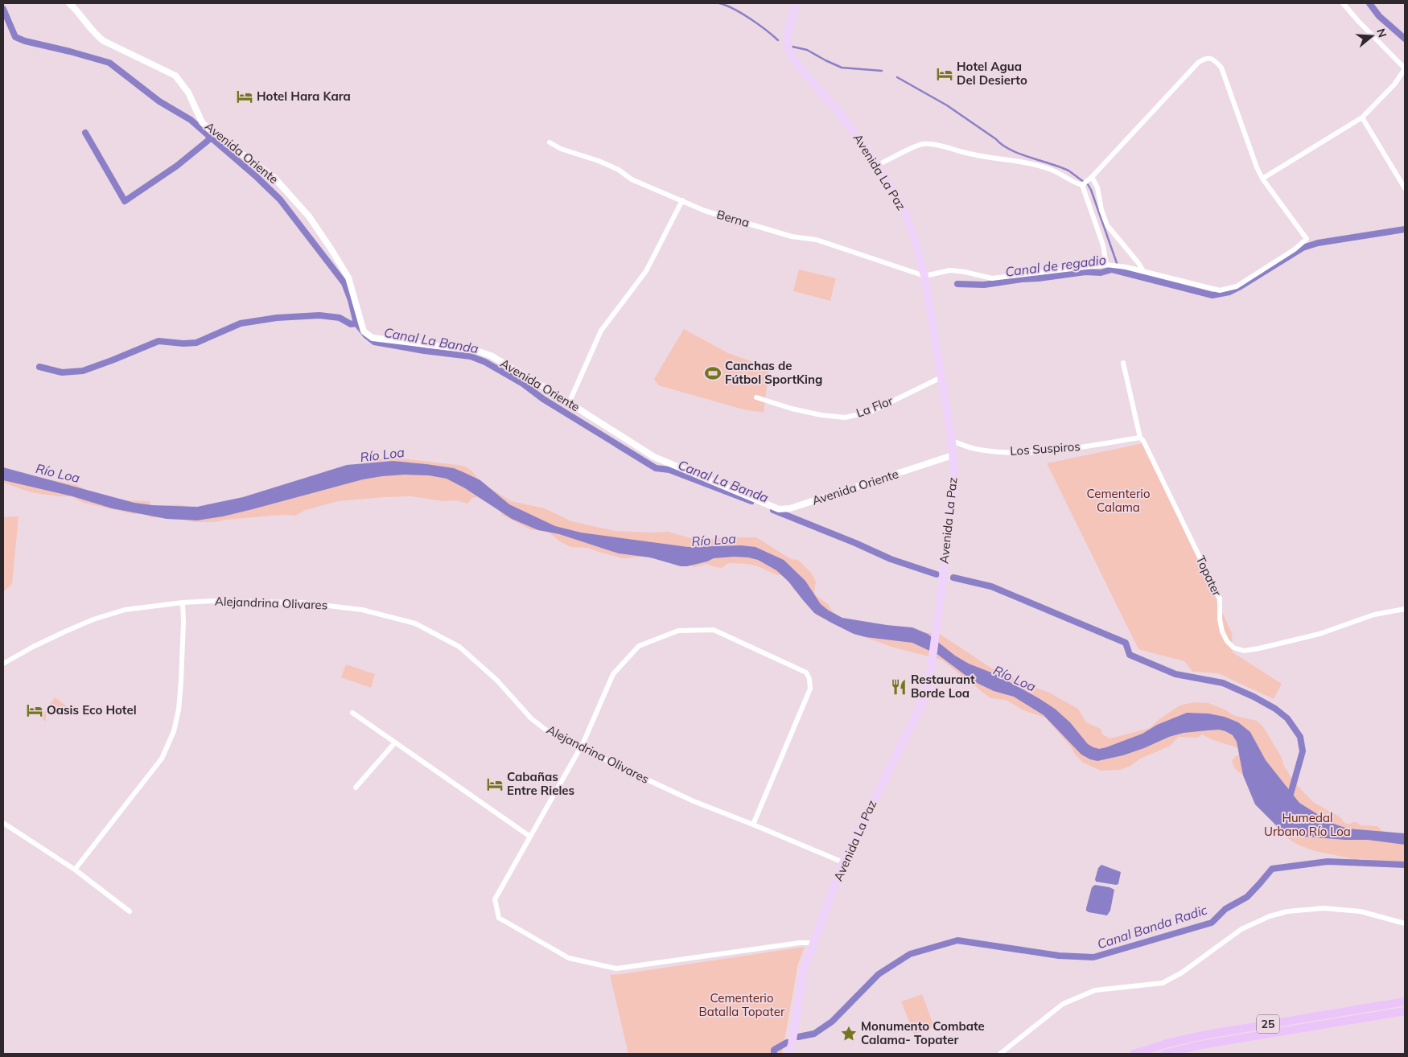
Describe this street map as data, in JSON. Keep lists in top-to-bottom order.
{
  "streets": {
    "highway": ["25"],
    "main road": ["Avenida La Paz"],
    "street": [
      "Avenida Oriente",
      "Berna",
      "La Flor",
      "Los Suspiros",
      "Topater",
      "Alejandrina Olivares"
    ]
  },
  "crossings": [
    ["Avenida Oriente", "Avenida La Paz"],
    ["Avenida La Paz", "Berna"],
    ["Avenida La Paz", "La Flor"],
    ["Avenida La Paz", "Los Suspiros"],
    ["Avenida La Paz", "Alejandrina Olivares"],
    ["Los Suspiros", "Topater"]
  ],
  "water": [
    "Canal de regadio",
    "Canal La Banda",
    "Río Loa",
    "Canal Banda Radic"
  ],
  "parks": ["Cementerio Calama", "Humedal Urbano Río Loa", "Cementerio Batalla Topater"],
  "places": {
    "hotel": [
      "Hotel Agua Del Desierto",
      "Hotel Hara Kara",
      "Oasis Eco Hotel",
      "Cabañas Entre Rieles"
    ],
    "sports": ["Canchas de Fútbol SportKing"],
    "restaurant": ["Restaurant Borde Loa"],
    "place": ["Monumento Combate Calama- Topater"]
  },
  "north": "right"
}
